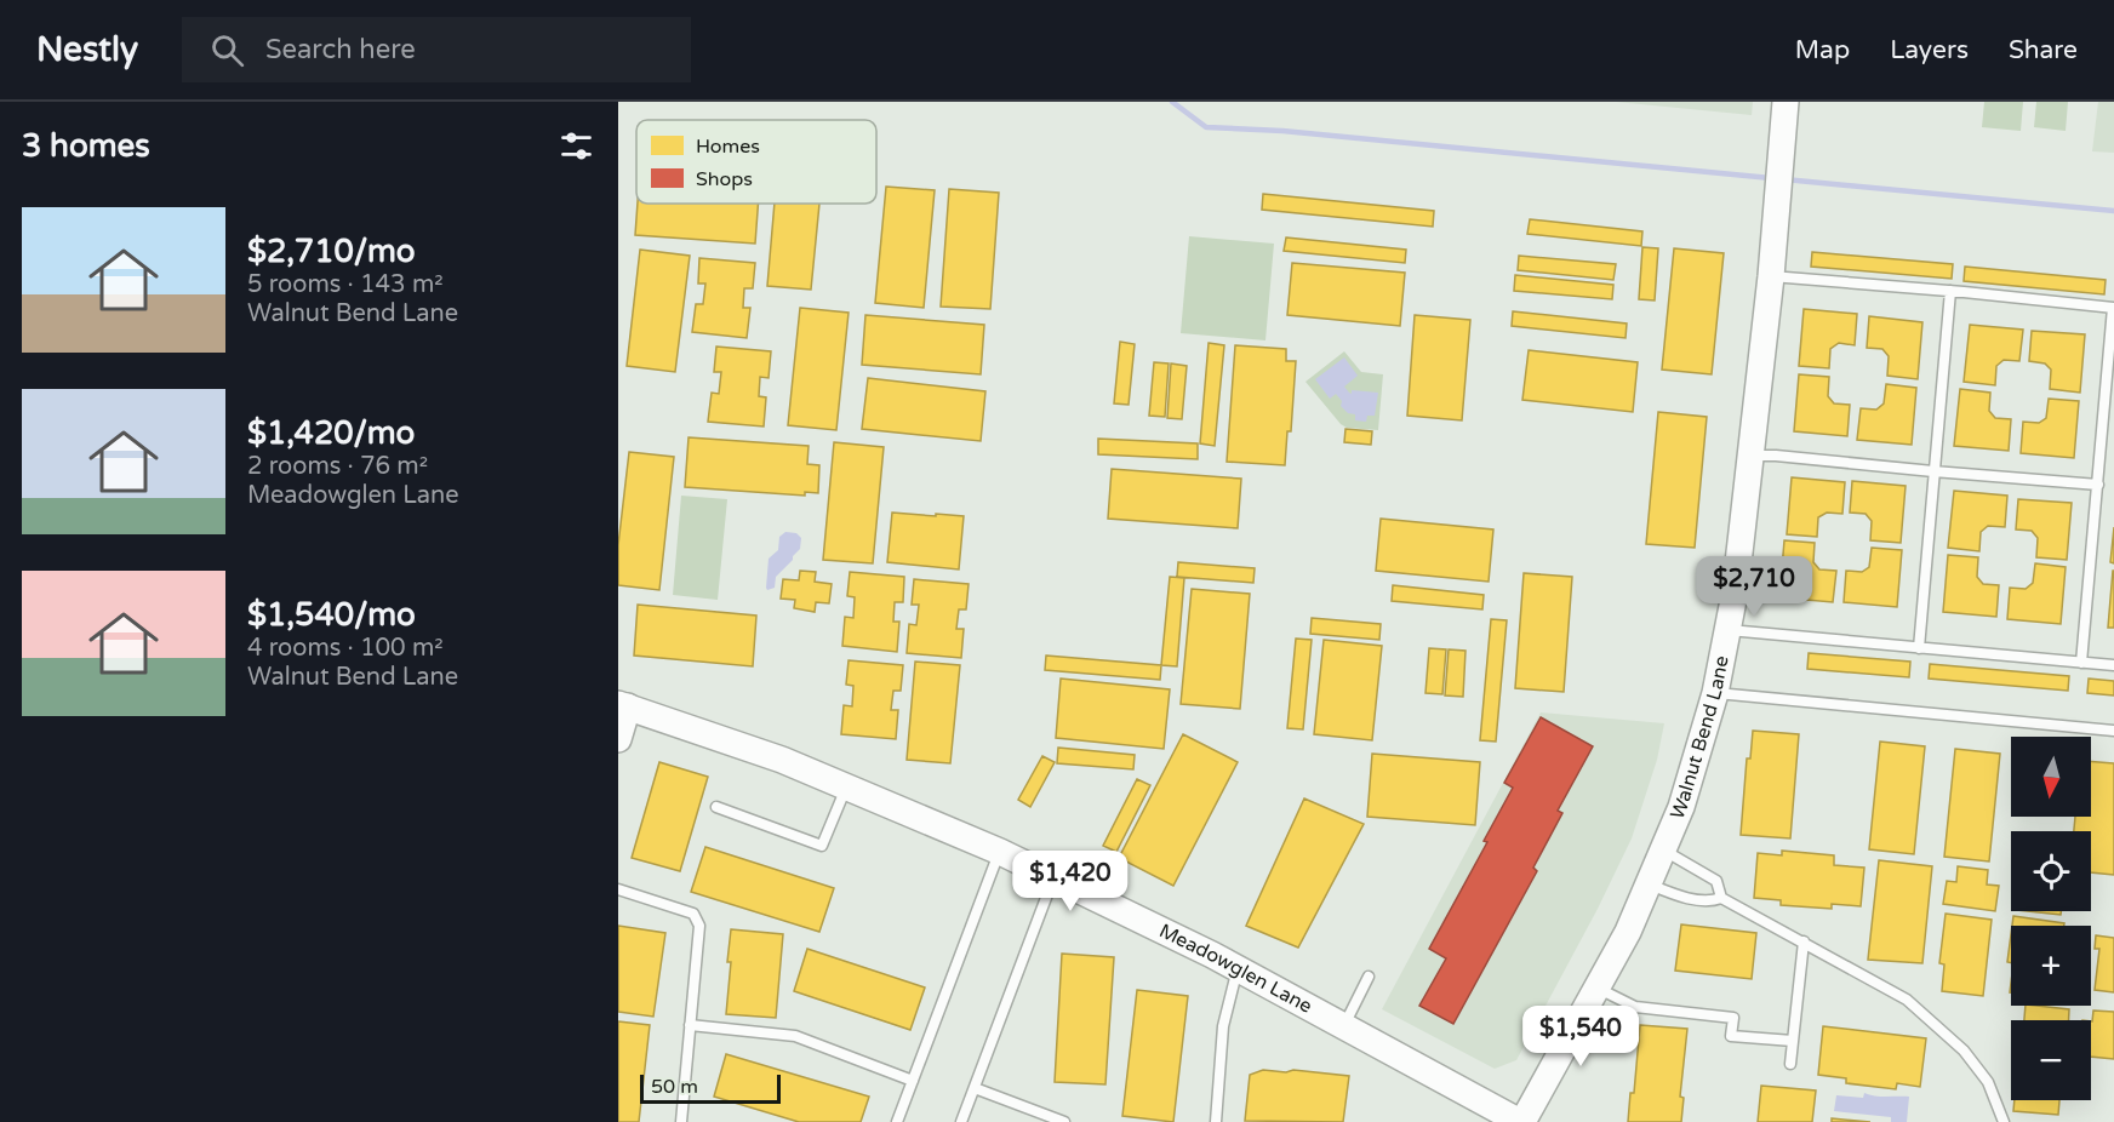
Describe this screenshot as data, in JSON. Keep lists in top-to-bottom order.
{
  "streets": {
    "street": ["Walnut Bend Lane", "Meadowglen Lane"]
  },
  "crossings": [
    ["Walnut Bend Lane", "Meadowglen Lane"]
  ],
  "legend": ["Homes", "Shops"],
  "scale_bar": "50 m",
  "north": "bottom",
  "page": {
    "header": "Nestly",
    "search": "Search here",
    "nav": ["Map", "Layers", "Share"],
    "heading": "3 homes",
    "list": [
      {
        "name": "$2,710/mo",
        "note": "5 rooms · 143 m² · Walnut Bend Lane"
      },
      {
        "name": "$1,420/mo",
        "note": "2 rooms · 76 m² · Meadowglen Lane"
      },
      {
        "name": "$1,540/mo",
        "note": "4 rooms · 100 m² · Walnut Bend Lane"
      }
    ],
    "price": ["$2,710", "$1,420", "$1,540"],
    "map_buttons": ["+", "−"],
    "scale": "50 m"
  }
}
